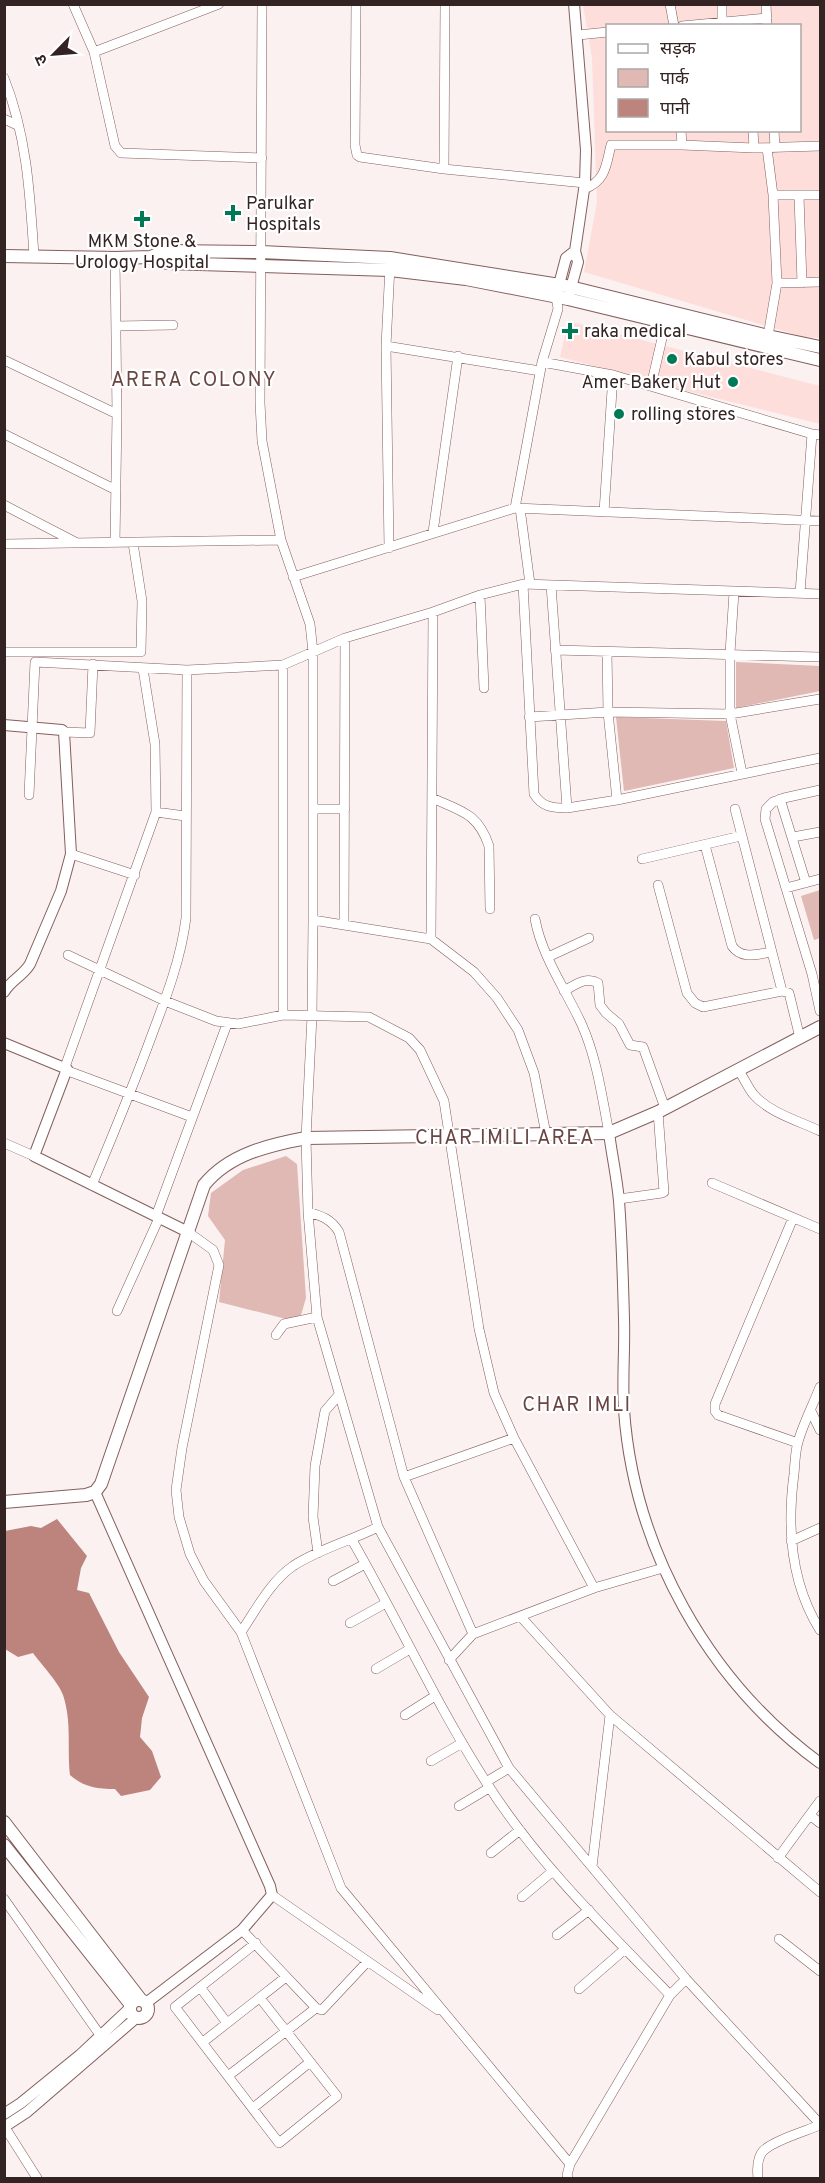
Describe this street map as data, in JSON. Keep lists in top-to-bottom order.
{
  "districts": ["ARERA COLONY", "CHAR IMILI AREA", "CHAR IMLI"],
  "places": {
    "health": ["Parulkar Hospitals", "MKM Stone & Urology Hospital", "raka medical"],
    "other": ["Kabul stores", "Amer Bakery Hut", "rolling stores"]
  },
  "legend": ["सड़क", "पार्क", "पानी"],
  "north": "bottom left"
}
